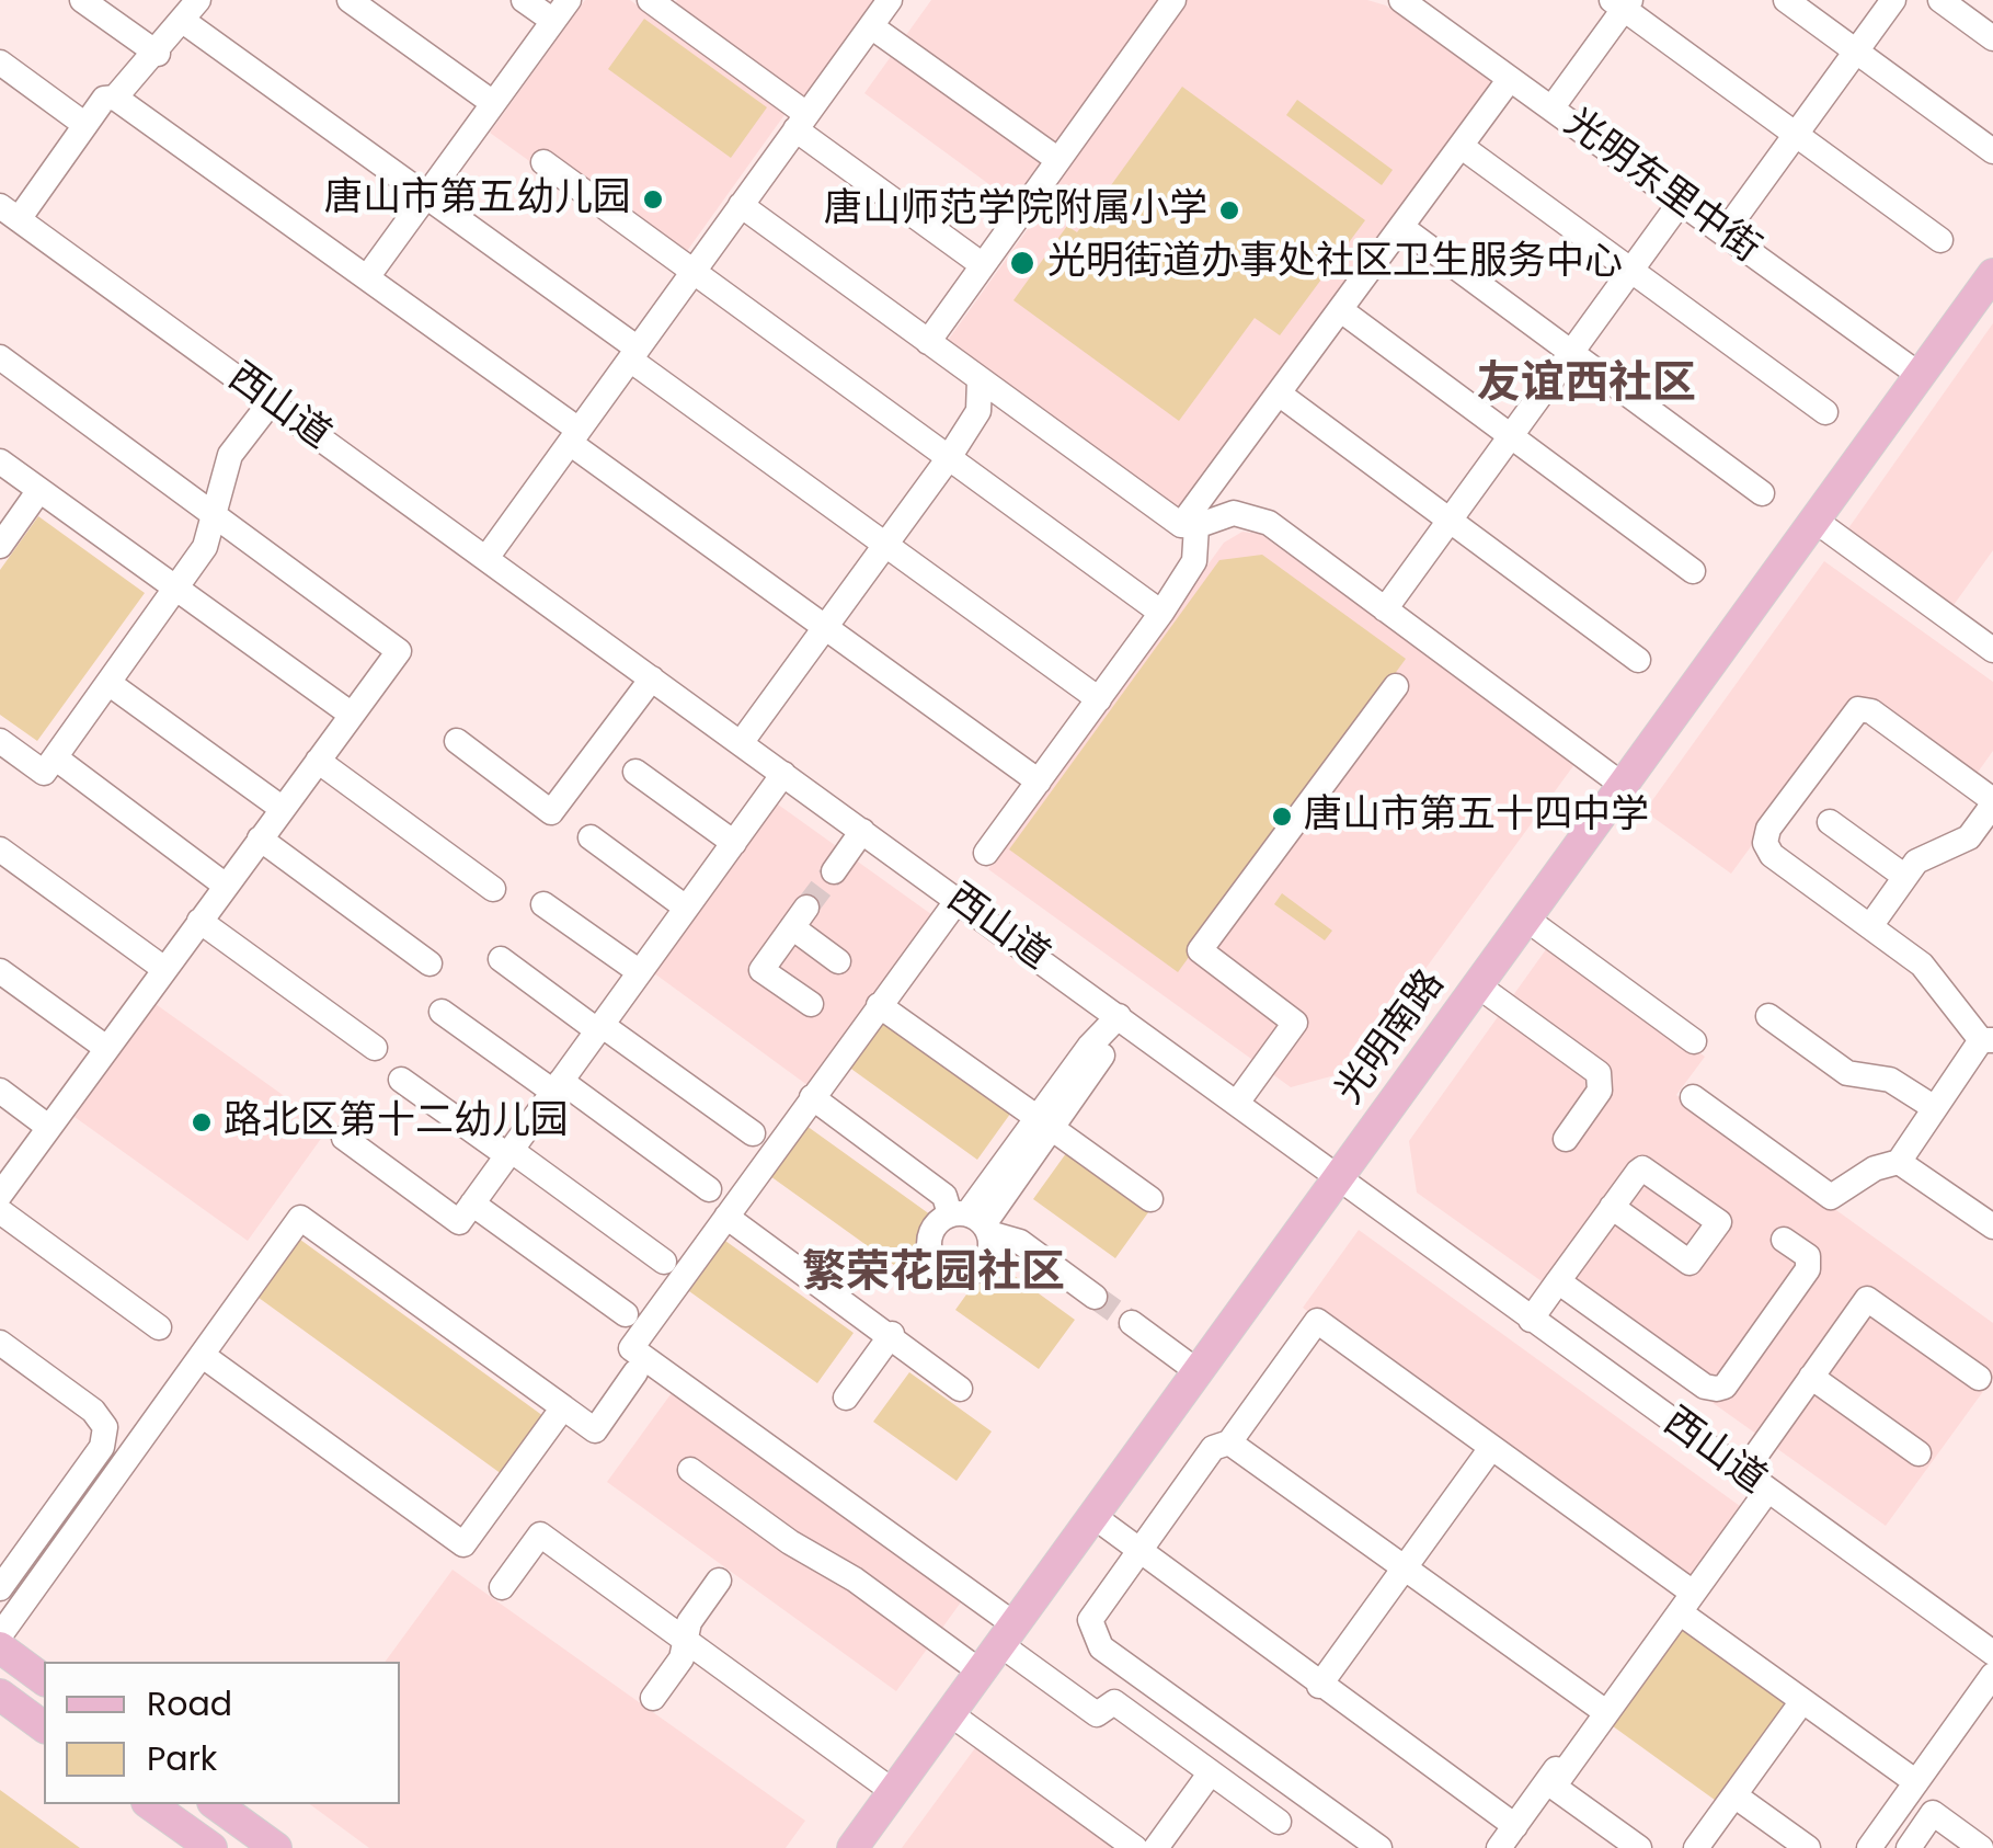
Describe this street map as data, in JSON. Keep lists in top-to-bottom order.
{
  "streets": {
    "main road": ["光明南路"],
    "street": ["光明东里中街", "西山道"]
  },
  "crossings": [
    ["光明东里中街", "光明南路"],
    ["西山道", "光明南路"]
  ],
  "districts": ["友谊西社区", "繁荣花园社区"],
  "places": [
    "唐山市第五幼儿园",
    "唐山师范学院附属小学",
    "光明街道办事处社区卫生服务中心",
    "唐山市第五十四中学",
    "路北区第十二幼儿园"
  ],
  "legend": ["Road", "Park"]
}
